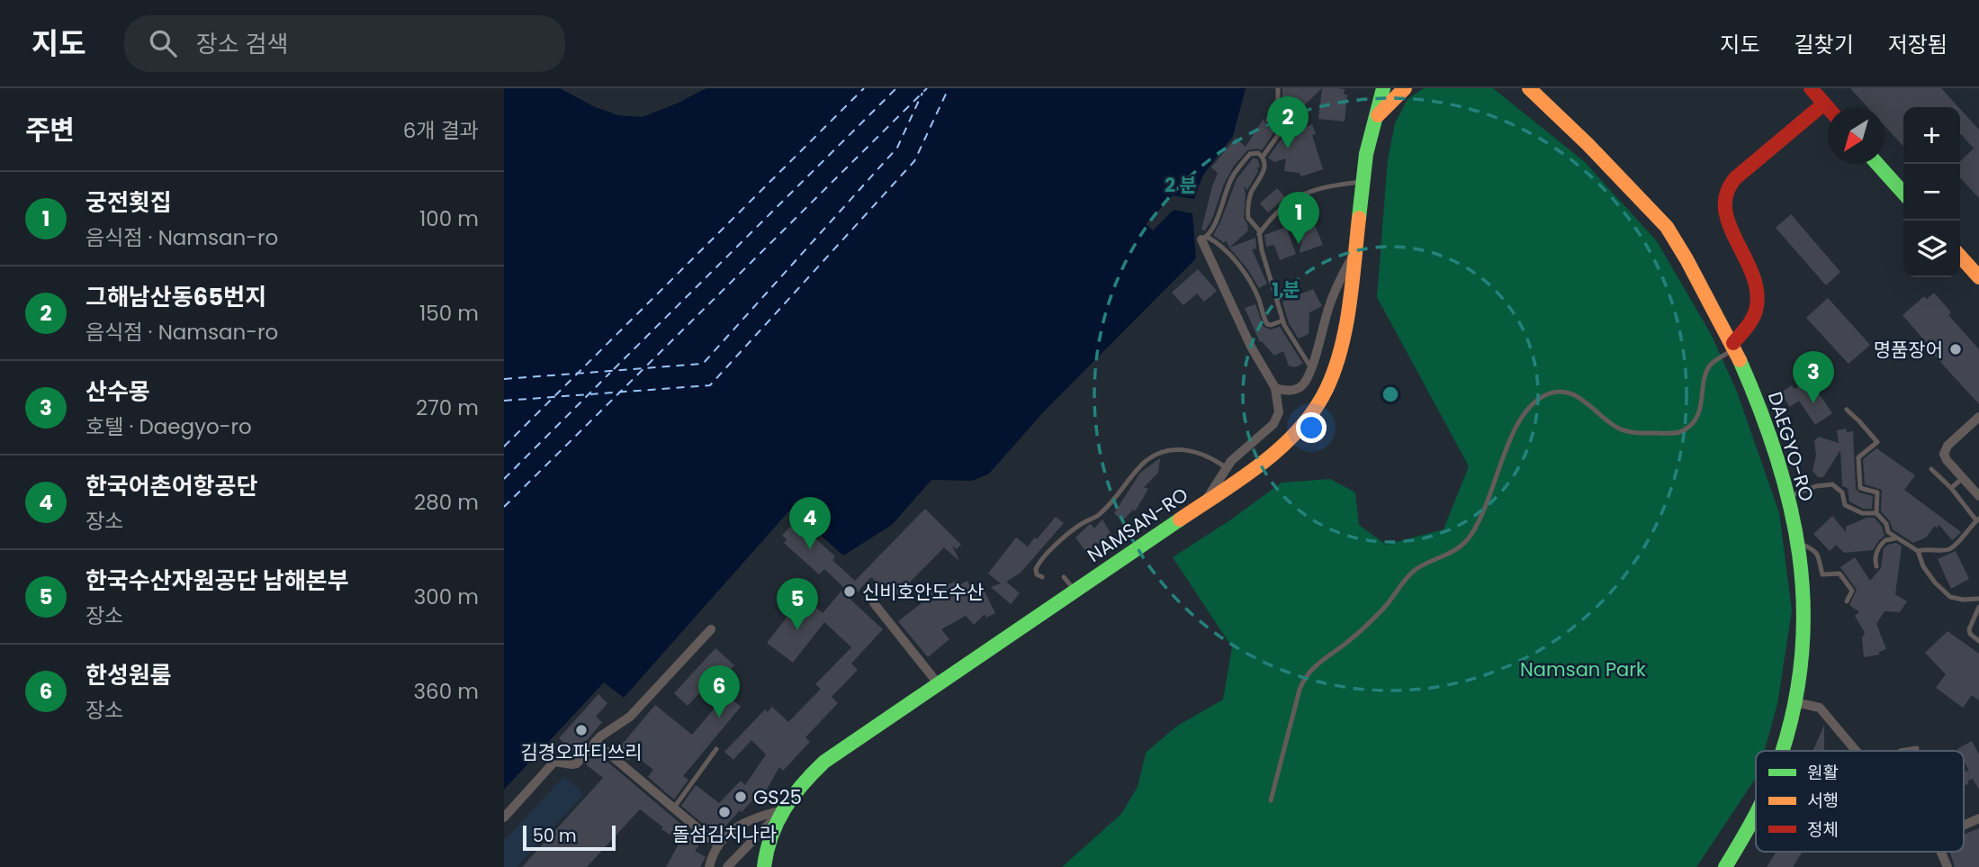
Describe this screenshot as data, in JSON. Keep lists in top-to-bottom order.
{
  "streets": {
    "street": ["DAEGYO-RO", "NAMSAN-RO"]
  },
  "parks": ["Namsan Park"],
  "places": [
    "명품장어",
    "신비호안도수산",
    "김경오파티쓰리",
    "GS25",
    "돌섬김치나라"
  ],
  "legend": ["원활", "서행", "정체"],
  "scale_bar": "50 m",
  "north": "bottom left",
  "page": {
    "header": "지도",
    "search": "장소 검색",
    "nav": ["지도", "길찾기", "저장됨"],
    "heading": ["주변", "6개 결과"],
    "pins": [
      "2",
      "1",
      "3",
      "4",
      "5",
      "6"
    ],
    "map_buttons": ["+", "−"],
    "list": [
      {
        "mark": "1",
        "name": "궁전횟집",
        "note": "음식점 · Namsan-ro",
        "value": "100 m"
      },
      {
        "mark": "2",
        "name": "그해남산동65번지",
        "note": "음식점 · Namsan-ro",
        "value": "150 m"
      },
      {
        "mark": "3",
        "name": "산수몽",
        "note": "호텔 · Daegyo-ro",
        "value": "270 m"
      },
      {
        "mark": "4",
        "name": "한국어촌어항공단",
        "note": "장소",
        "value": "280 m"
      },
      {
        "mark": "5",
        "name": "한국수산자원공단 남해본부",
        "note": "장소",
        "value": "300 m"
      },
      {
        "mark": "6",
        "name": "한성원룸",
        "note": "장소",
        "value": "360 m"
      }
    ],
    "scale": "50 m"
  },
  "rings": ["2 분", "1 분"]
}
